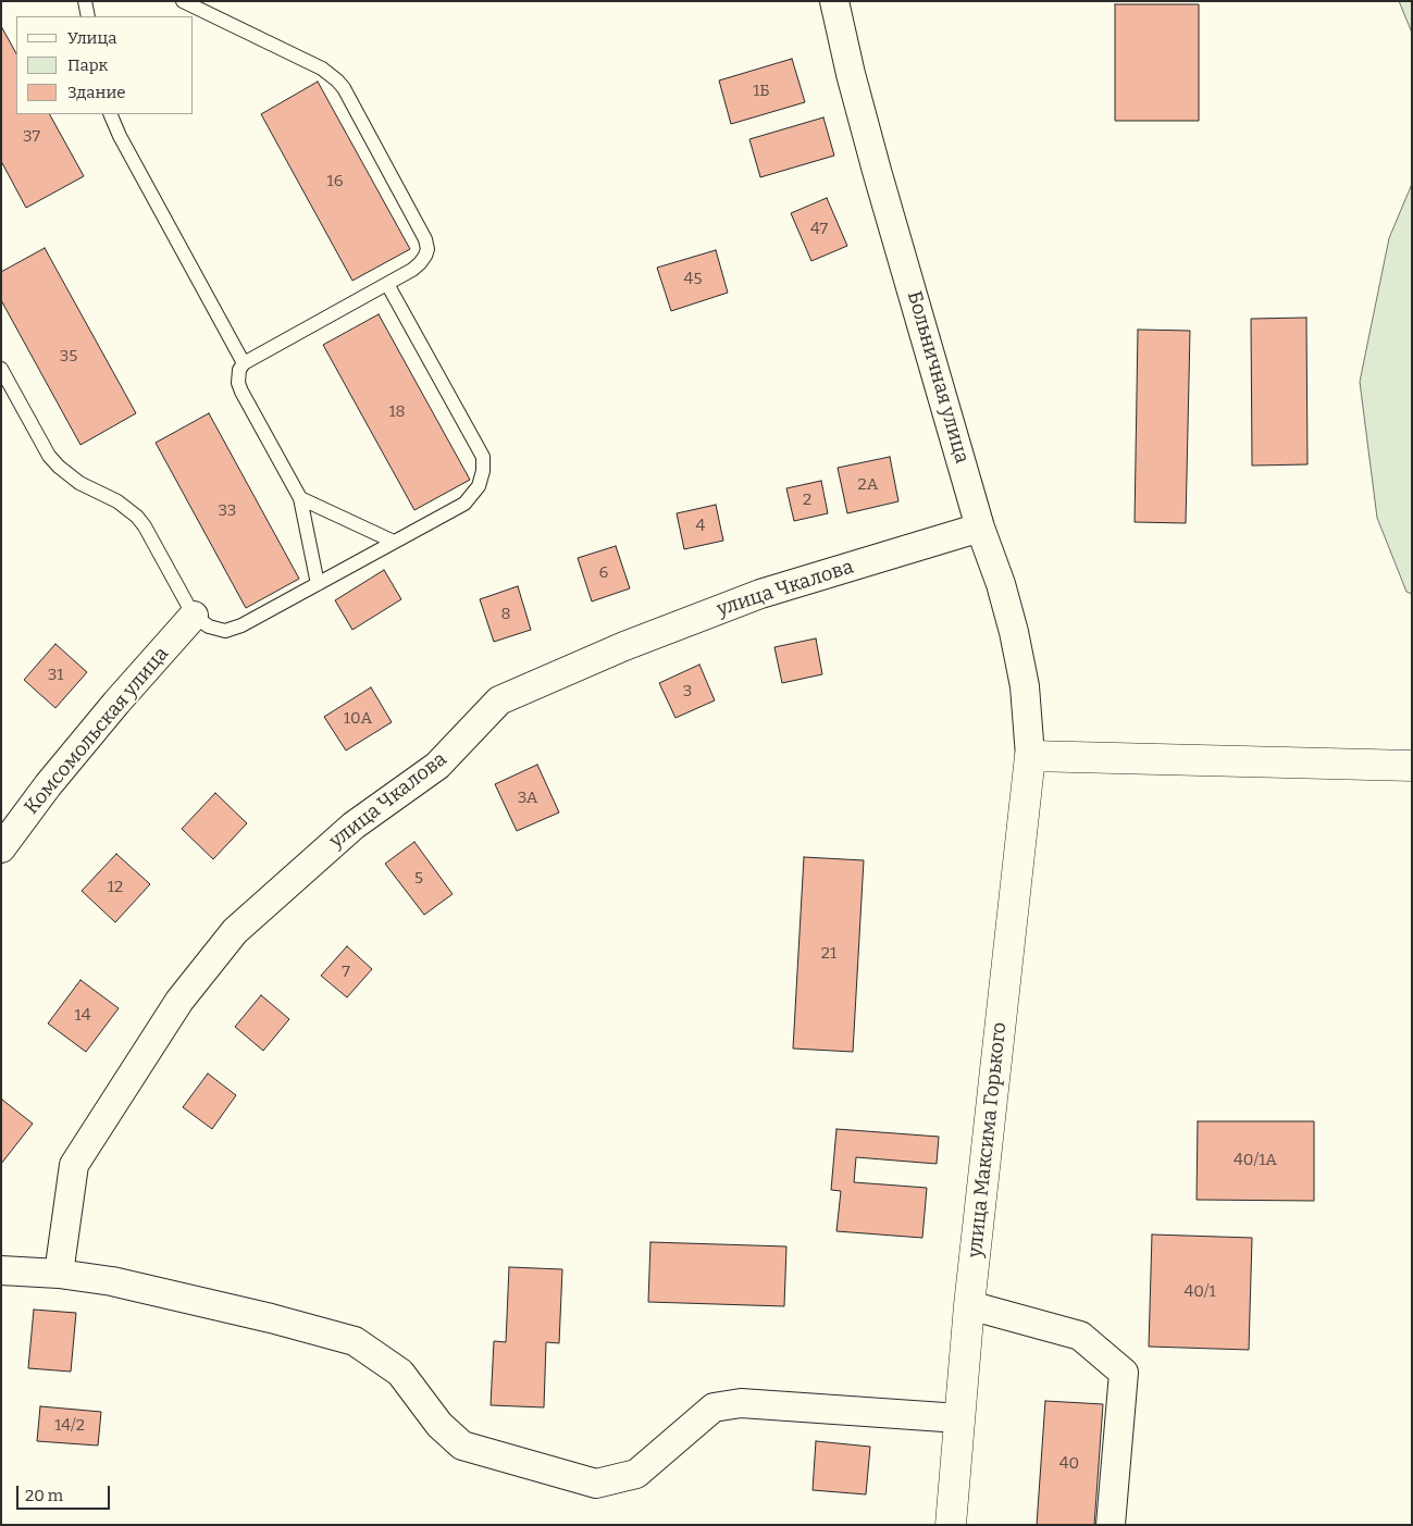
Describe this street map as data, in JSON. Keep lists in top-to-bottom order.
{
  "streets": {
    "street": [
      "Больничная улица",
      "улица Чкалова",
      "Комсомольская улица",
      "улица Максима Горького"
    ]
  },
  "crossings": [
    ["Больничная улица", "улица Чкалова"],
    ["Больничная улица", "улица Максима Горького"]
  ],
  "house_numbers": [
    "1Б",
    "37",
    "16",
    "47",
    "45",
    "35",
    "18",
    "2А",
    "2",
    "33",
    "4",
    "6",
    "8",
    "31",
    "3",
    "10А",
    "3А",
    "5",
    "12",
    "21",
    "7",
    "14",
    "40/1А",
    "40/1",
    "14/2",
    "40"
  ],
  "legend": ["Улица", "Парк", "Здание"],
  "scale_bar": "20 m"
}
